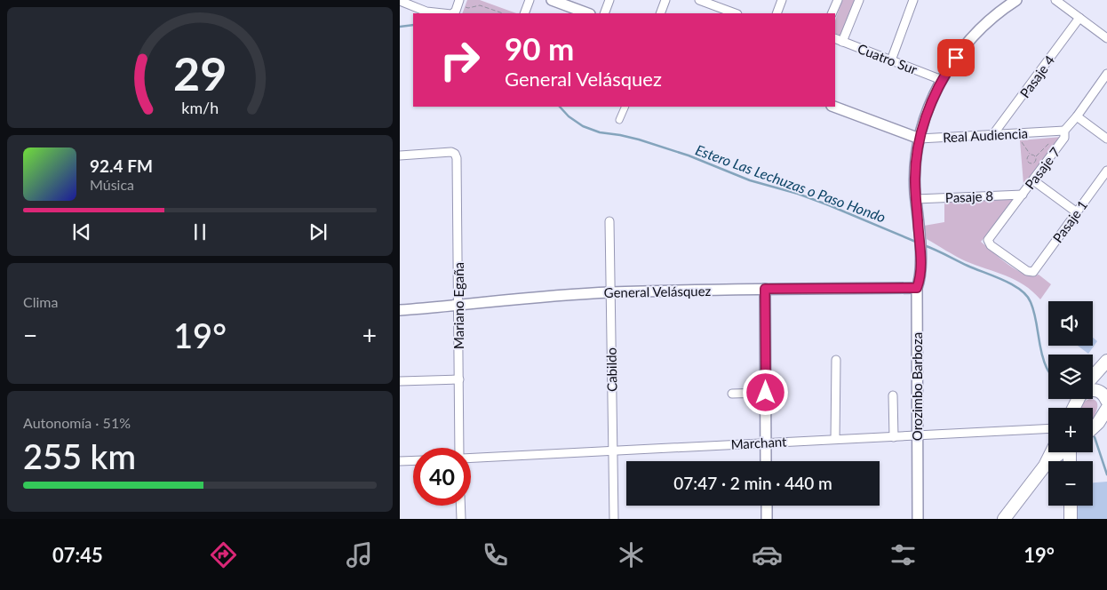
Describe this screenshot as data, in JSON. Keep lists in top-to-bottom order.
{
  "streets": {
    "street": [
      "Cuatro Sur",
      "Pasaje 4",
      "Real Audiencia",
      "Pasaje 7",
      "Pasaje 8",
      "Pasaje 1",
      "General Velásquez",
      "Mariano Egaña",
      "Cabildo",
      "Orozimbo Barboza",
      "Marchant"
    ]
  },
  "crossings": [
    ["Cuatro Sur", "Orozimbo Barboza"],
    ["Pasaje 4", "Real Audiencia"],
    ["Real Audiencia", "Pasaje 7"],
    ["Real Audiencia", "Orozimbo Barboza"],
    ["Pasaje 7", "Pasaje 8"],
    ["Pasaje 7", "Pasaje 1"],
    ["Pasaje 8", "Orozimbo Barboza"],
    ["General Velásquez", "Mariano Egaña"],
    ["General Velásquez", "Cabildo"],
    ["General Velásquez", "Orozimbo Barboza"],
    ["Cabildo", "Marchant"],
    ["Orozimbo Barboza", "Marchant"]
  ],
  "water": ["Estero Las Lechuzas o Paso Hondo"],
  "page": {
    "turn": ["90 m", "General Velásquez"],
    "song": ["92.4 FM", "Música"],
    "tile": [
      "Clima",
      ["Autonomía · 51%", "255 km"]
    ],
    "map_buttons": ["+", "−"],
    "heat": ["−", "19°", "+"],
    "limit": "40",
    "trip": "07:47 · 2 min · 440 m",
    "tabs": ["07:45", "19°"],
    "gauge": ["29", "km/h"]
  }
}
